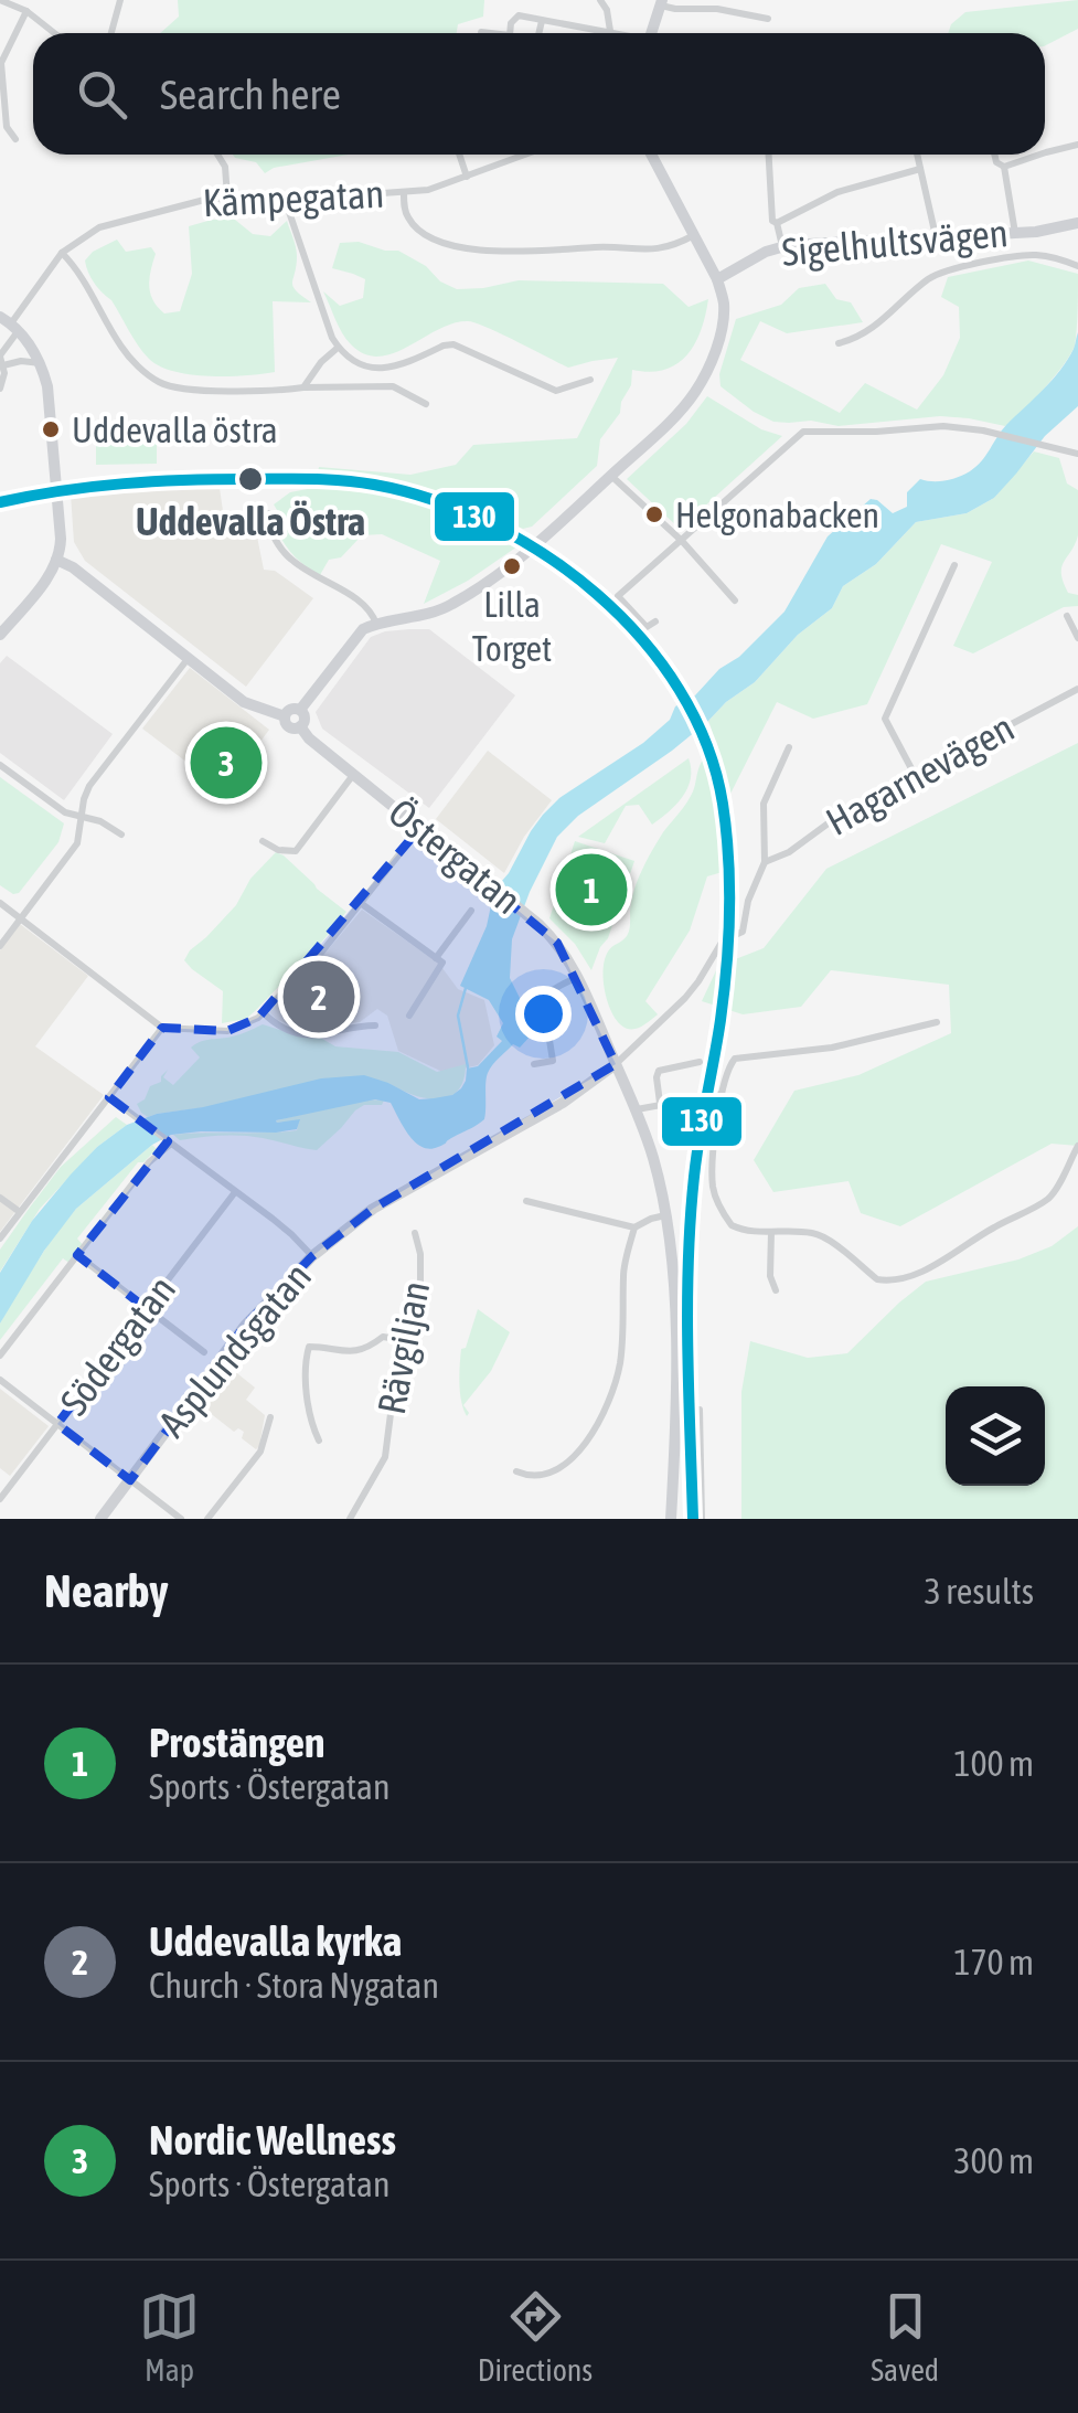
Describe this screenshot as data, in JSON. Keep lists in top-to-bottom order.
{
  "streets": {
    "street": [
      "Kämpegatan",
      "Sigelhultsvägen",
      "Hagarnevägen",
      "Östergatan",
      "Södergatan",
      "Rävgiljan",
      "Asplundsgatan"
    ]
  },
  "crossings": [
    ["Östergatan", "Asplundsgatan"]
  ],
  "places": [
    "Uddevalla östra",
    "Uddevalla Östra",
    "Helgonabacken",
    "Lilla Torget"
  ],
  "lines": ["transit line 130"],
  "page": {
    "search": "Search here",
    "pins": ["3", "1", "2"],
    "heading": ["Nearby", "3 results"],
    "list": [
      {
        "mark": "1",
        "name": "Prostängen",
        "note": "Sports · Östergatan",
        "value": "100 m"
      },
      {
        "mark": "2",
        "name": "Uddevalla kyrka",
        "note": "Church · Stora Nygatan",
        "value": "170 m"
      },
      {
        "mark": "3",
        "name": "Nordic Wellness",
        "note": "Sports · Östergatan",
        "value": "300 m"
      }
    ],
    "nav": ["Map", "Directions", "Saved"]
  }
}
